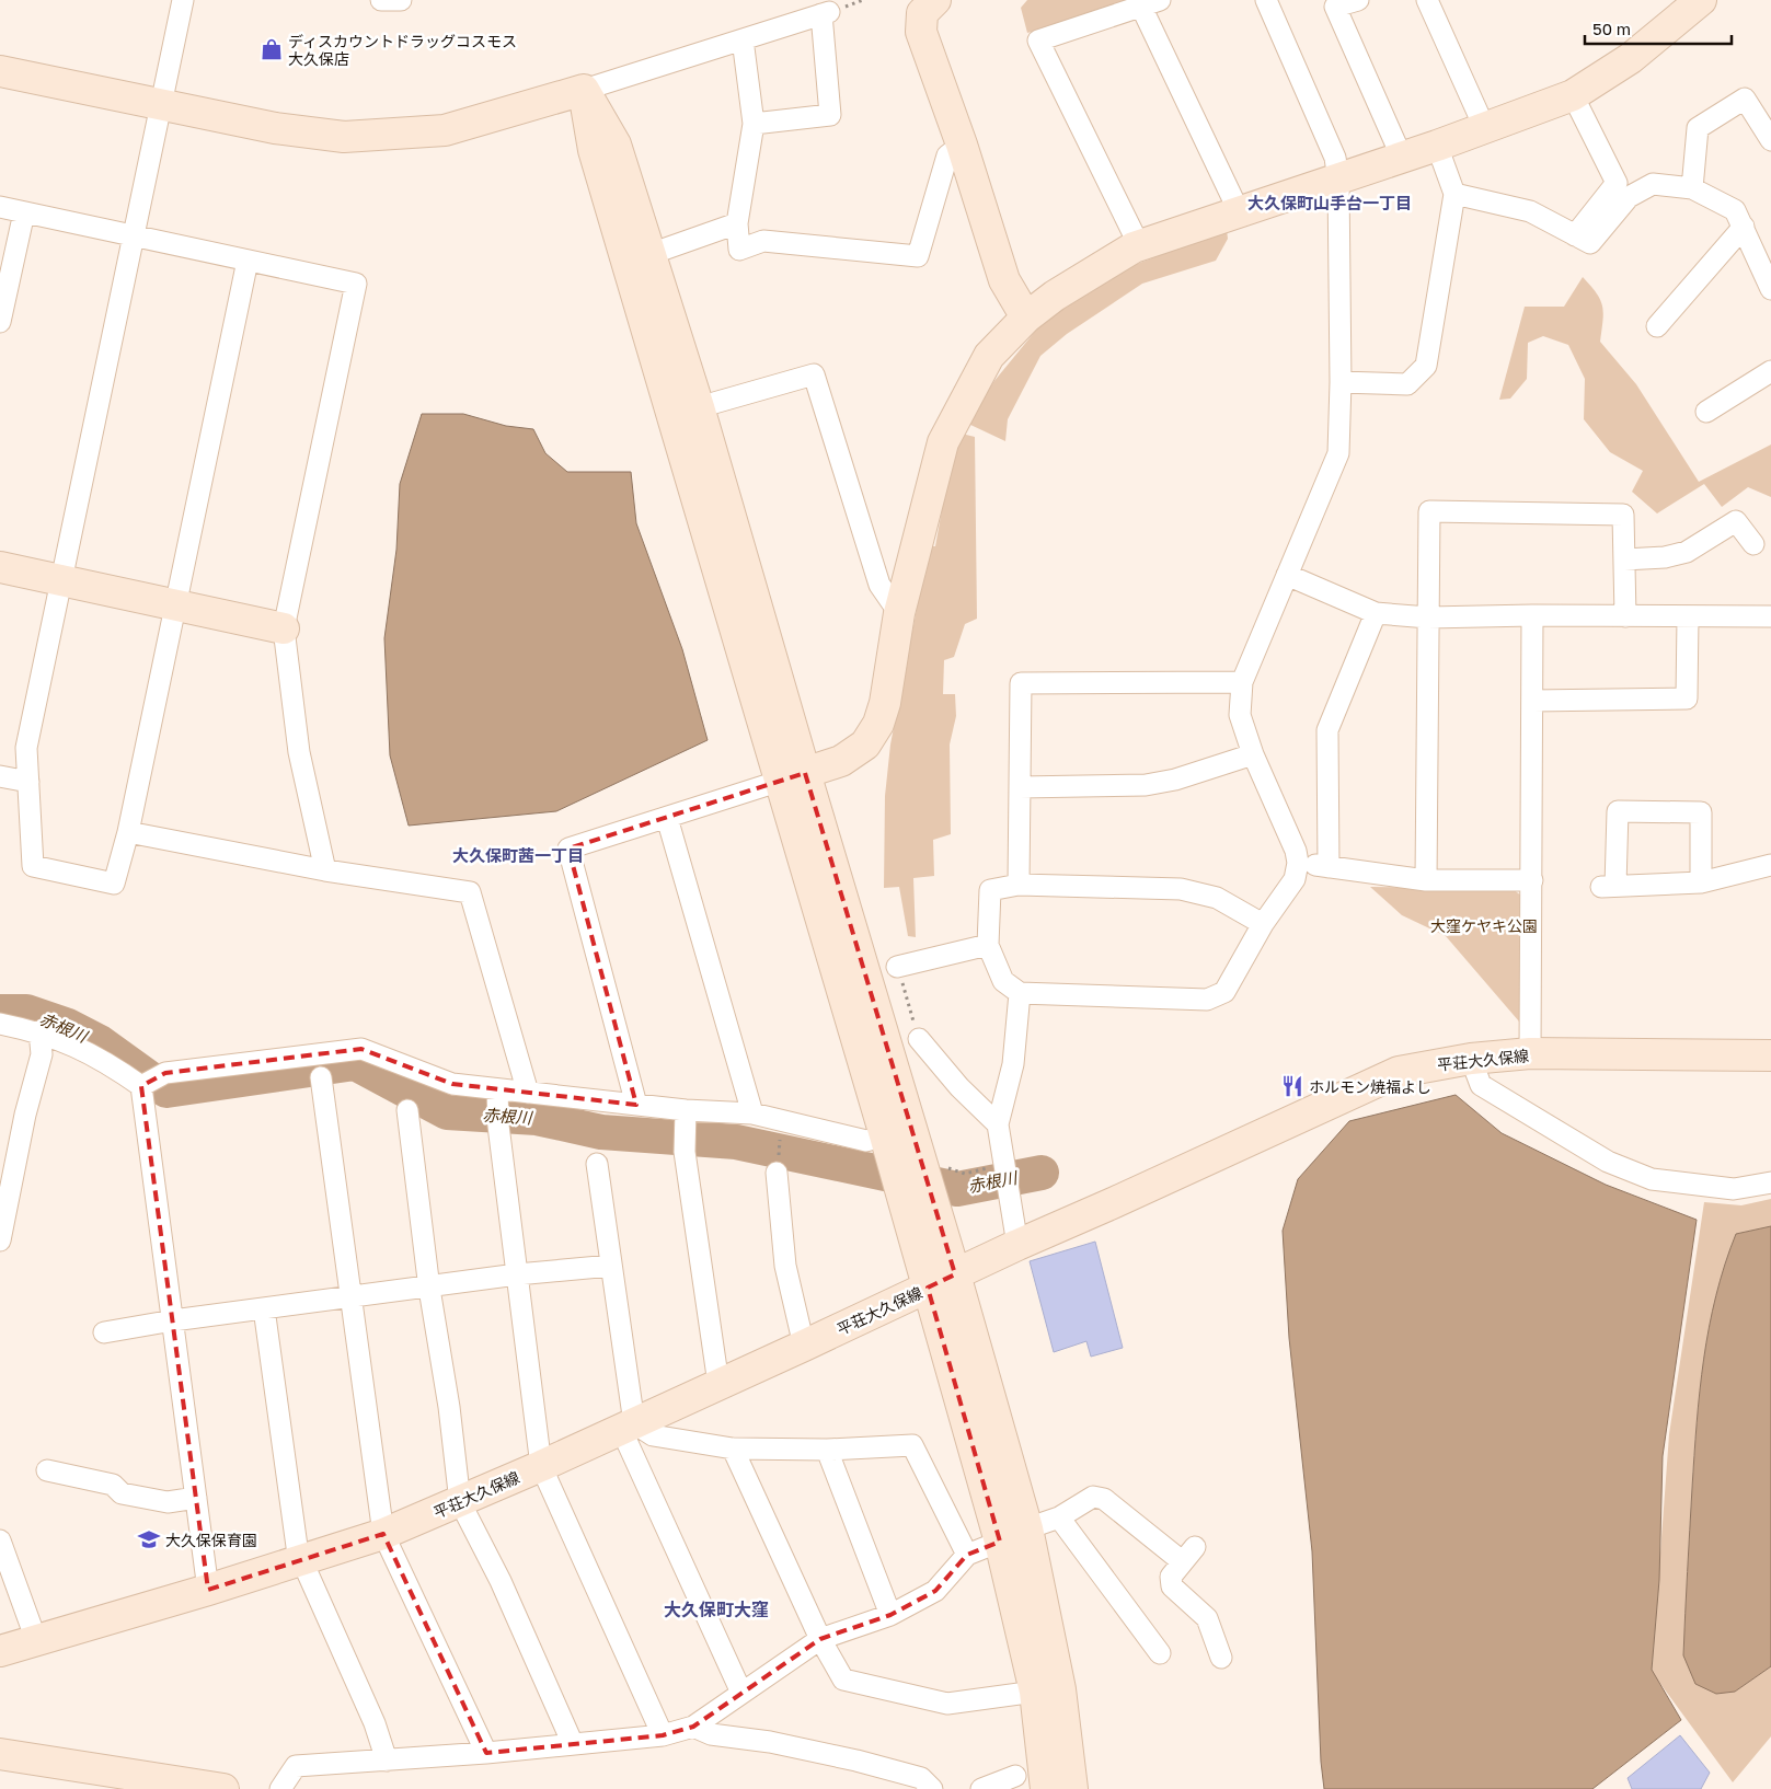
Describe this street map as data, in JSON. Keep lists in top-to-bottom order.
{
  "streets": {
    "street": ["平荘大久保線"]
  },
  "districts": ["大久保町山手台一丁目", "大久保町茜一丁目", "大久保町大窪"],
  "water": ["赤根川"],
  "parks": ["大窪ケヤキ公園"],
  "places": {
    "shop": ["ディスカウントドラッグコスモス 大久保店"],
    "restaurant": ["ホルモン焼福よし"],
    "school or university": ["大久保保育園"]
  },
  "scale_bar": "50 m"
}
